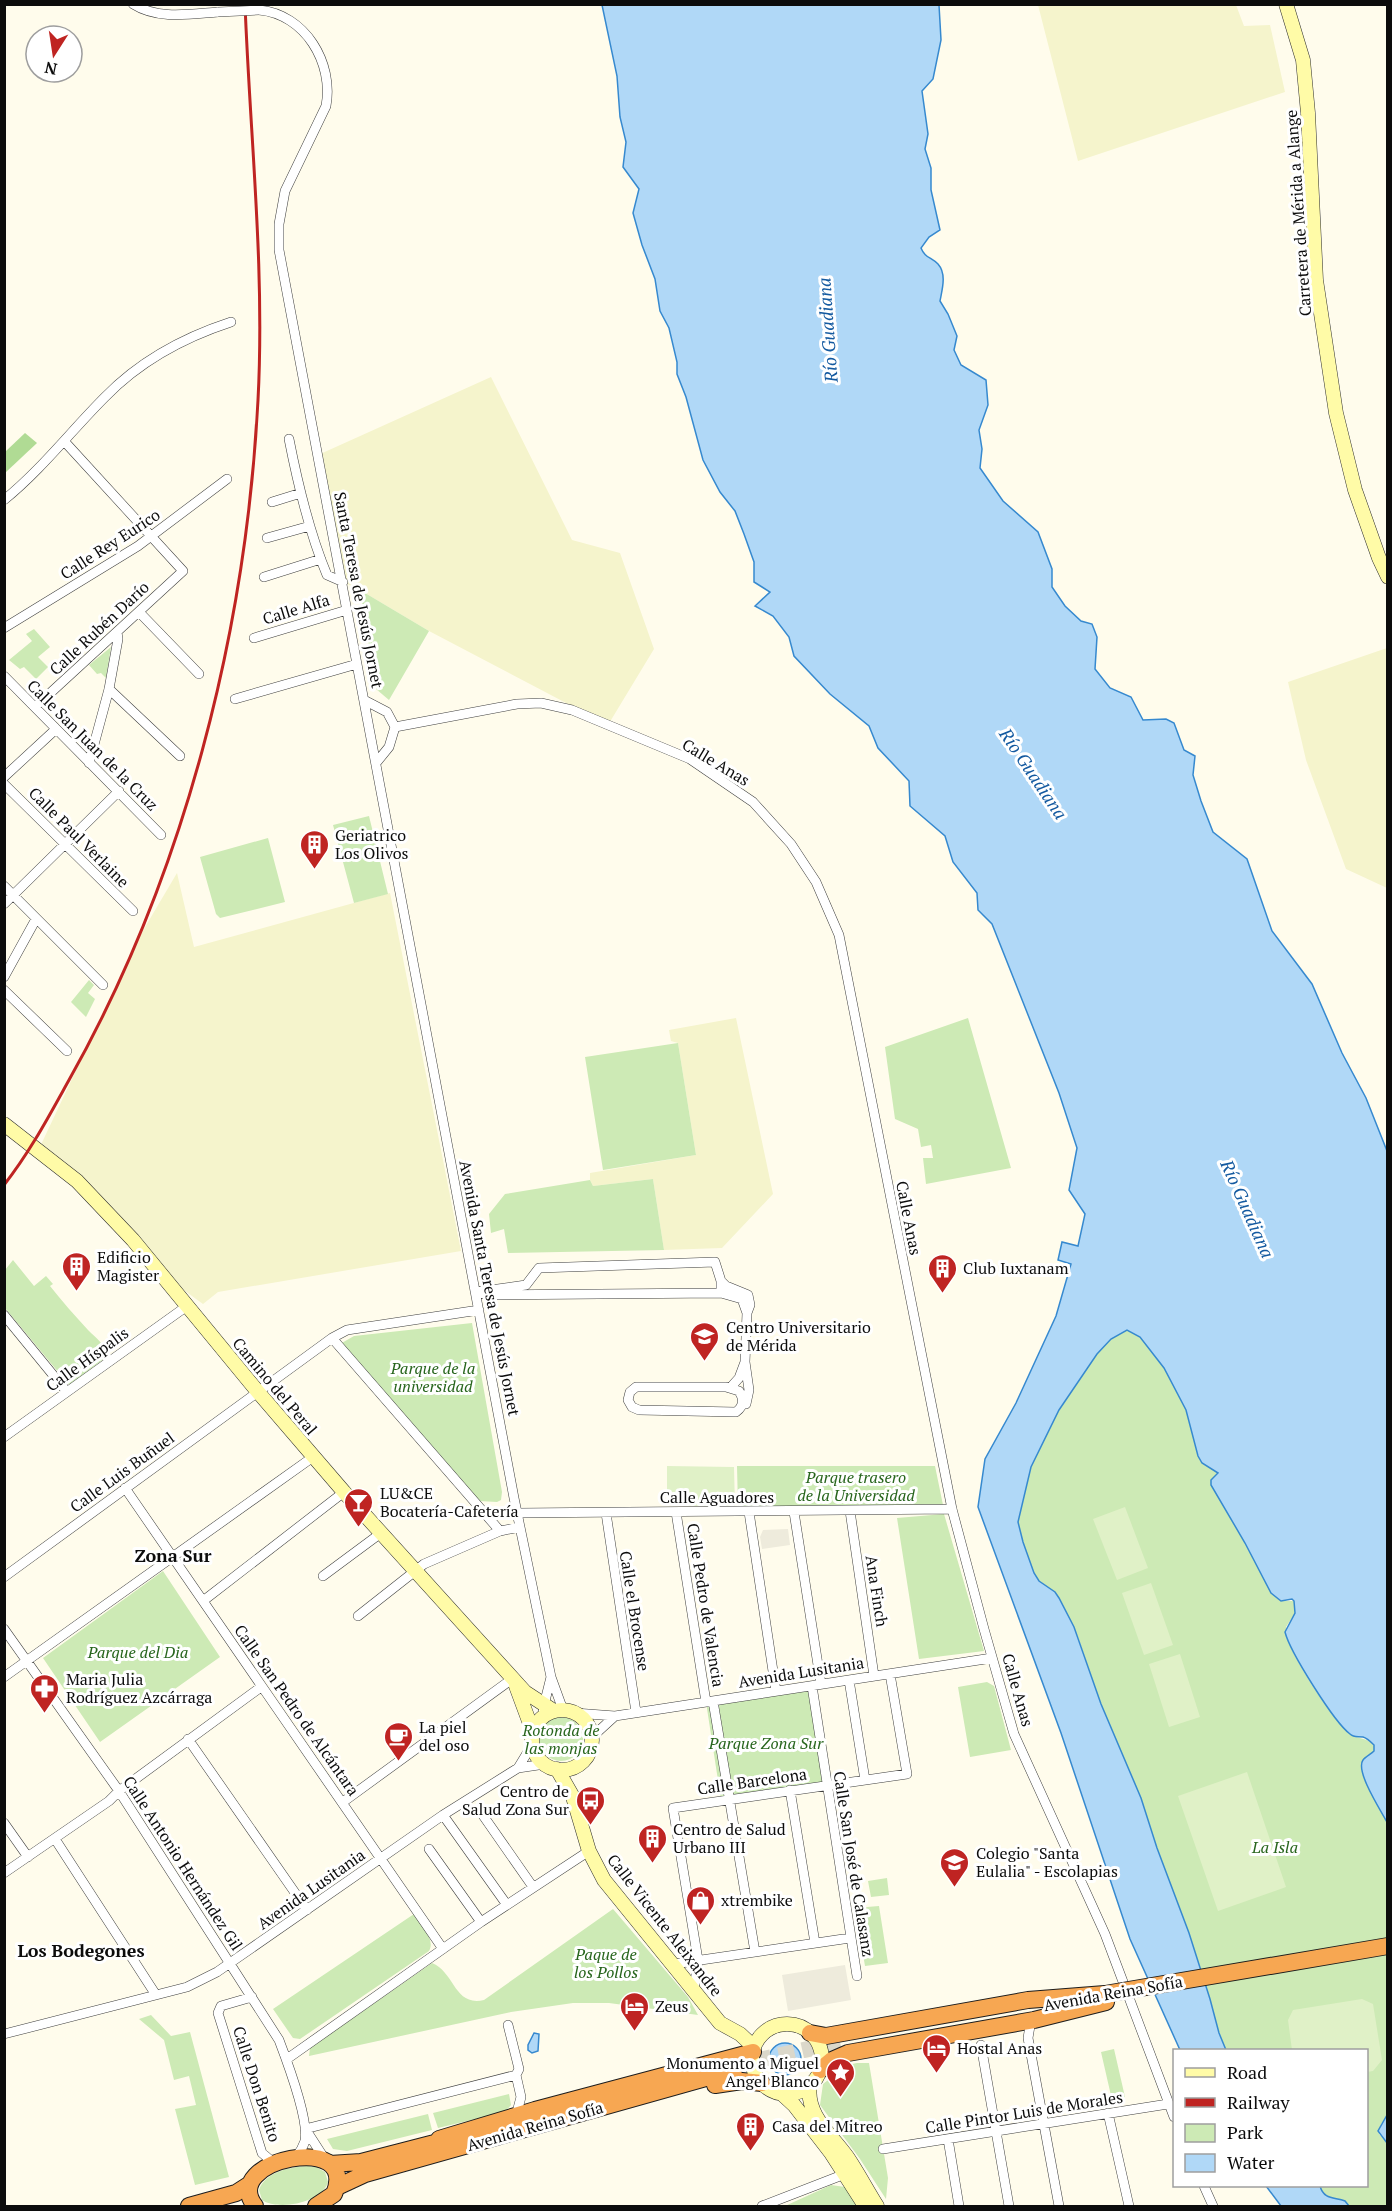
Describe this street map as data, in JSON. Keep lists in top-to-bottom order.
{
  "streets": {
    "highway": ["Avenida Reina Sofía"],
    "street": [
      "Carretera de Mérida a Alange",
      "Calle Rey Eurico",
      "Santa Teresa de Jesús Jornet",
      "Calle Alfa",
      "Calle Rubén Darío",
      "Calle San Juan de la Cruz",
      "Calle Anas",
      "Calle Paul Verlaine",
      "Avenida Santa Teresa de Jesús Jornet",
      "Calle Híspalis",
      "Camino del Peral",
      "Calle Luis Buñuel",
      "Calle Aguadores",
      "Ana Finch",
      "Calle Pedro de Valencia",
      "Calle el Brocense",
      "Avenida Lusitania",
      "Calle San Pedro de Alcántara",
      "Calle Barcelona",
      "Calle Antonio Hernández Gil",
      "Calle San José de Calasanz",
      "Calle Vicente Aleixandre",
      "Calle Don Benito",
      "Calle Pintor Luis de Morales"
    ]
  },
  "crossings": [
    ["Calle Rey Eurico", "Calle Rubén Darío"],
    ["Santa Teresa de Jesús Jornet", "Calle Alfa"],
    ["Santa Teresa de Jesús Jornet", "Avenida Santa Teresa de Jesús Jornet"],
    ["Calle Rubén Darío", "Calle San Juan de la Cruz"],
    ["Calle Anas", "Calle Aguadores"],
    ["Calle Anas", "Avenida Lusitania"],
    ["Calle Anas", "Calle Pintor Luis de Morales"],
    ["Avenida Santa Teresa de Jesús Jornet", "Camino del Peral"],
    ["Avenida Santa Teresa de Jesús Jornet", "Calle Luis Buñuel"],
    ["Avenida Santa Teresa de Jesús Jornet", "Calle Aguadores"],
    ["Avenida Santa Teresa de Jesús Jornet", "Avenida Lusitania"],
    ["Avenida Santa Teresa de Jesús Jornet", "Calle Vicente Aleixandre"],
    ["Calle Híspalis", "Camino del Peral"],
    ["Camino del Peral", "Calle Luis Buñuel"],
    ["Camino del Peral", "Avenida Lusitania"],
    ["Camino del Peral", "Calle Vicente Aleixandre"],
    ["Calle Luis Buñuel", "Calle San Pedro de Alcántara"],
    ["Calle Aguadores", "Ana Finch"],
    ["Calle Aguadores", "Calle Pedro de Valencia"],
    ["Calle Aguadores", "Calle el Brocense"],
    ["Calle Aguadores", "Calle San José de Calasanz"],
    ["Ana Finch", "Avenida Lusitania"],
    ["Calle Pedro de Valencia", "Avenida Lusitania"],
    ["Calle Pedro de Valencia", "Calle Barcelona"],
    ["Calle el Brocense", "Avenida Lusitania"],
    ["Avenida Lusitania", "Calle San Pedro de Alcántara"],
    ["Avenida Lusitania", "Calle Barcelona"],
    ["Avenida Lusitania", "Calle Antonio Hernández Gil"],
    ["Avenida Lusitania", "Calle San José de Calasanz"],
    ["Avenida Lusitania", "Calle Vicente Aleixandre"],
    ["Calle Barcelona", "Calle San José de Calasanz"],
    ["Calle Antonio Hernández Gil", "Avenida Reina Sofía"],
    ["Calle Antonio Hernández Gil", "Calle Don Benito"]
  ],
  "districts": ["Zona Sur", "Los Bodegones"],
  "water": ["Río Guadiana"],
  "parks": [
    "Parque de la universidad",
    "Parque trasero de la Universidad",
    "Parque del Dia",
    "Rotonda de las monjas",
    "Parque Zona Sur",
    "La Isla",
    "Paque de los Pollos"
  ],
  "places": {
    "building": [
      "Geriatrico Los Olivos",
      "Edificio Magister",
      "Club Iuxtanam",
      "Centro de Salud Urbano III",
      "Casa del Mitreo"
    ],
    "school or university": ["Centro Universitario de Mérida", "Colegio \"Santa Eulalia\" - Escolapias"],
    "bar": ["LU&CE Bocatería-Cafetería"],
    "pharmacy": ["Maria Julia Rodríguez Azcárraga"],
    "cafe": ["La piel del oso"],
    "bus stop": ["Centro de Salud Zona Sur"],
    "shop": ["xtrembike"],
    "hotel": ["Zeus", "Hostal Anas"],
    "place": ["Monumento a Miguel Angel Blanco"]
  },
  "legend": [
    "Road",
    "Railway",
    "Park",
    "Water"
  ],
  "north": "bottom"
}
